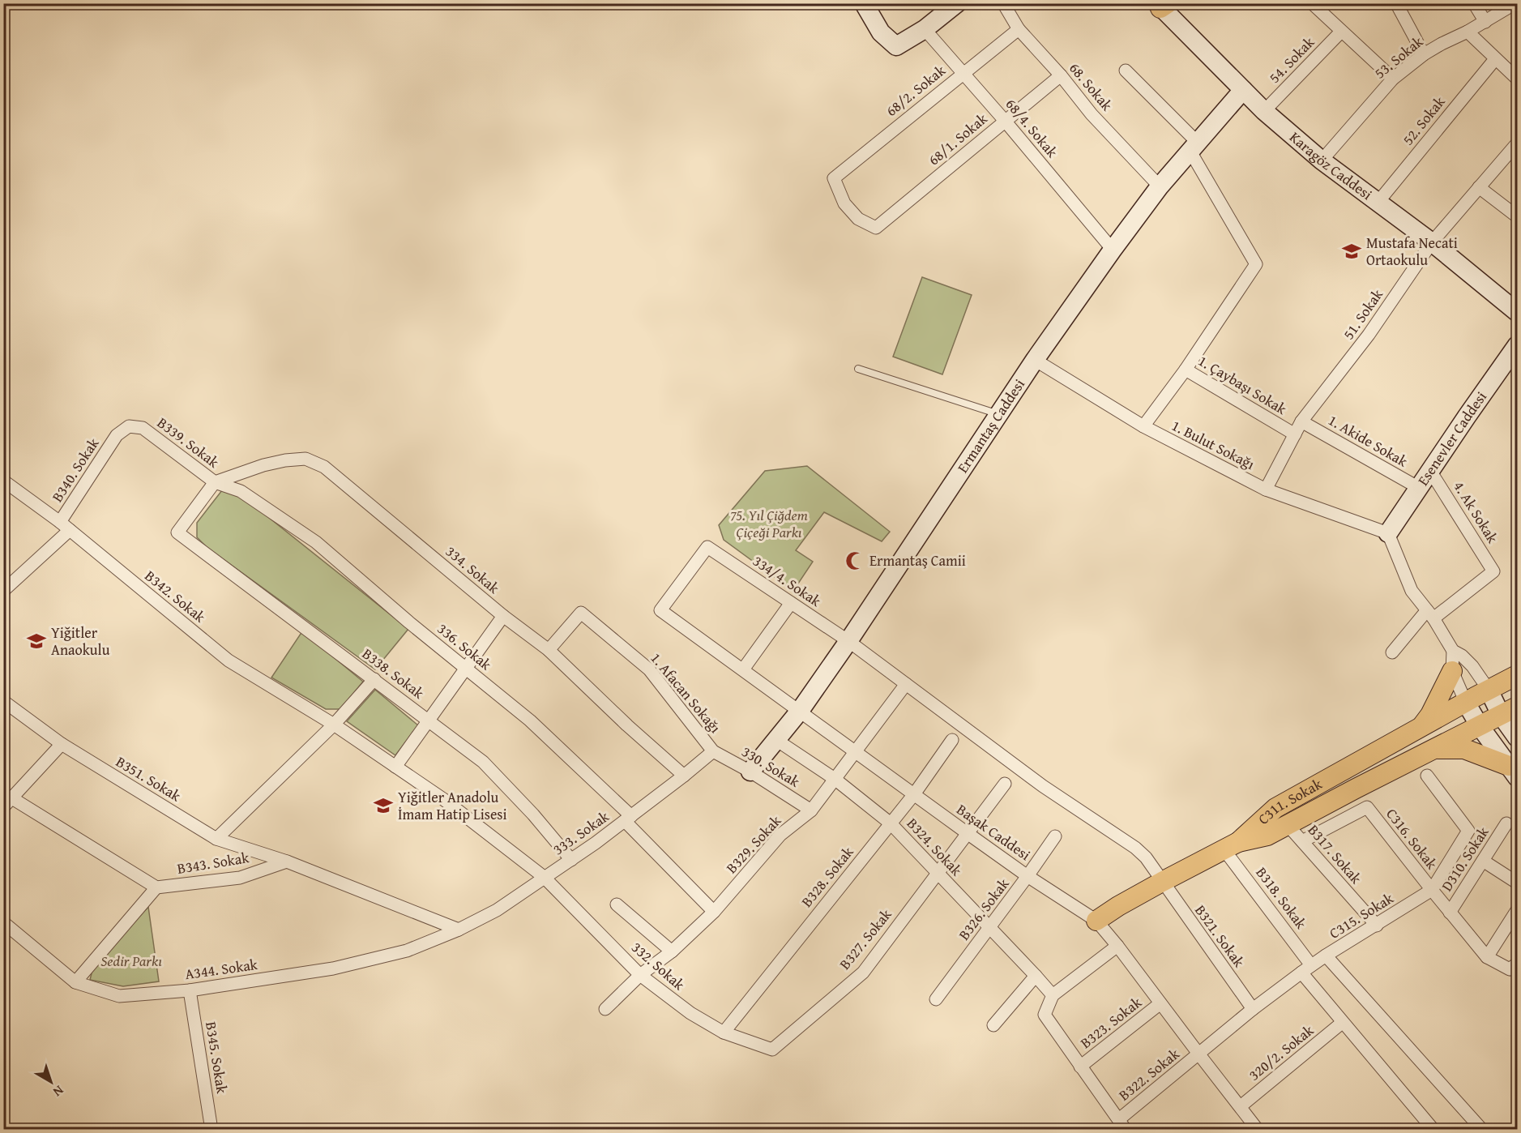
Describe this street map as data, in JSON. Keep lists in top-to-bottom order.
{
  "streets": {
    "main road": [
      "Karagöz Caddesi",
      "Ermantaş Caddesi",
      "Esenevler Caddesi",
      "C311. Sokak"
    ],
    "street": [
      "53. Sokak",
      "54. Sokak",
      "68. Sokak",
      "68/2. Sokak",
      "52. Sokak",
      "68/4. Sokak",
      "68/1. Sokak",
      "51. Sokak",
      "1. Çaybaşı Sokak",
      "1. Akide Sokak",
      "B339. Sokak",
      "1. Bulut Sokağı",
      "B340. Sokak",
      "4. Ak Sokak",
      "334. Sokak",
      "334/4. Sokak",
      "B342. Sokak",
      "336. Sokak",
      "B338. Sokak",
      "1. Afacan Sokağı",
      "330. Sokak",
      "B351. Sokak",
      "Başak Caddesi",
      "333. Sokak",
      "C316. Sokak",
      "B329. Sokak",
      "B324. Sokak",
      "B317. Sokak",
      "D310. Sokak",
      "B343. Sokak",
      "B328. Sokak",
      "B318. Sokak",
      "B326. Sokak",
      "C315. Sokak",
      "B321. Sokak",
      "B327. Sokak",
      "332. Sokak",
      "A344. Sokak",
      "B323. Sokak",
      "320/2. Sokak",
      "B345. Sokak",
      "B322. Sokak"
    ]
  },
  "crossings": [
    ["53. Sokak", "Karagöz Caddesi"],
    ["54. Sokak", "Karagöz Caddesi"],
    ["68. Sokak", "68/2. Sokak"],
    ["68. Sokak", "68/1. Sokak"],
    ["68. Sokak", "Ermantaş Caddesi"],
    ["68/2. Sokak", "68/4. Sokak"],
    ["68/2. Sokak", "68/1. Sokak"],
    ["52. Sokak", "Karagöz Caddesi"],
    ["68/4. Sokak", "68/1. Sokak"],
    ["68/4. Sokak", "Ermantaş Caddesi"],
    ["Karagöz Caddesi", "51. Sokak"],
    ["Karagöz Caddesi", "Ermantaş Caddesi"],
    ["51. Sokak", "1. Çaybaşı Sokak"],
    ["51. Sokak", "1. Akide Sokak"],
    ["51. Sokak", "1. Bulut Sokağı"],
    ["1. Çaybaşı Sokak", "1. Bulut Sokağı"],
    ["Ermantaş Caddesi", "1. Bulut Sokağı"],
    ["Ermantaş Caddesi", "334/4. Sokak"],
    ["Ermantaş Caddesi", "330. Sokak"],
    ["Ermantaş Caddesi", "Başak Caddesi"],
    ["Ermantaş Caddesi", "B324. Sokak"],
    ["Esenevler Caddesi", "1. Akide Sokak"],
    ["Esenevler Caddesi", "1. Bulut Sokağı"],
    ["Esenevler Caddesi", "4. Ak Sokak"],
    ["B339. Sokak", "B340. Sokak"],
    ["B339. Sokak", "334. Sokak"],
    ["B339. Sokak", "336. Sokak"],
    ["B339. Sokak", "B338. Sokak"],
    ["B340. Sokak", "B342. Sokak"],
    ["334. Sokak", "1. Afacan Sokağı"],
    ["334. Sokak", "333. Sokak"],
    ["334/4. Sokak", "Başak Caddesi"],
    ["334/4. Sokak", "B329. Sokak"],
    ["334/4. Sokak", "B321. Sokak"],
    ["B342. Sokak", "333. Sokak"],
    ["B342. Sokak", "332. Sokak"],
    ["336. Sokak", "333. Sokak"],
    ["336. Sokak", "B329. Sokak"],
    ["B338. Sokak", "333. Sokak"],
    ["1. Afacan Sokağı", "330. Sokak"],
    ["1. Afacan Sokağı", "333. Sokak"],
    ["330. Sokak", "333. Sokak"],
    ["330. Sokak", "B329. Sokak"],
    ["B351. Sokak", "B343. Sokak"],
    ["C311. Sokak", "Başak Caddesi"],
    ["C311. Sokak", "B318. Sokak"],
    ["C311. Sokak", "B321. Sokak"],
    ["Başak Caddesi", "B329. Sokak"],
    ["Başak Caddesi", "B328. Sokak"],
    ["Başak Caddesi", "B326. Sokak"],
    ["Başak Caddesi", "C315. Sokak"],
    ["Başak Caddesi", "B327. Sokak"],
    ["Başak Caddesi", "B323. Sokak"],
    ["Başak Caddesi", "320/2. Sokak"],
    ["Başak Caddesi", "B322. Sokak"],
    ["333. Sokak", "332. Sokak"],
    ["333. Sokak", "A344. Sokak"],
    ["C316. Sokak", "B317. Sokak"],
    ["C316. Sokak", "D310. Sokak"],
    ["C316. Sokak", "C315. Sokak"],
    ["B329. Sokak", "B324. Sokak"],
    ["B329. Sokak", "B321. Sokak"],
    ["B329. Sokak", "332. Sokak"],
    ["B324. Sokak", "B328. Sokak"],
    ["B324. Sokak", "B326. Sokak"],
    ["B324. Sokak", "B327. Sokak"],
    ["B317. Sokak", "C315. Sokak"],
    ["B328. Sokak", "332. Sokak"],
    ["B318. Sokak", "C315. Sokak"],
    ["B318. Sokak", "320/2. Sokak"],
    ["C315. Sokak", "B321. Sokak"],
    ["C315. Sokak", "B322. Sokak"],
    ["B327. Sokak", "332. Sokak"],
    ["A344. Sokak", "B345. Sokak"]
  ],
  "parks": ["75. Yıl Çiğdem Çiçeği Parkı", "Sedir Parkı"],
  "places": {
    "school or university": ["Mustafa Necati Ortaokulu", "Yiğitler Anaokulu", "Yiğitler Anadolu İmam Hatip Lisesi"],
    "mosque": ["Ermantaş Camii"]
  },
  "north": "bottom right"
}
